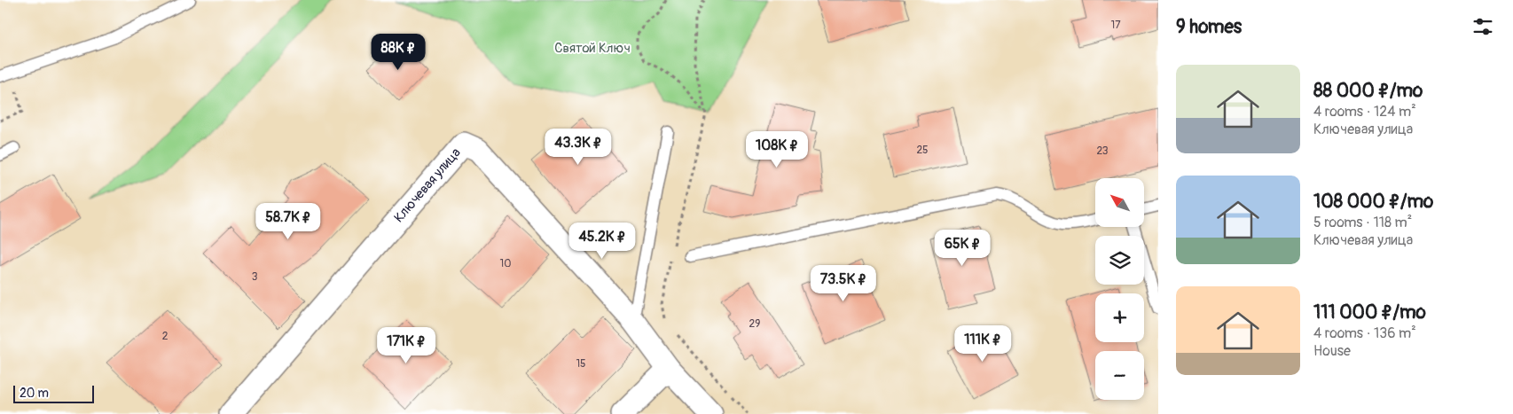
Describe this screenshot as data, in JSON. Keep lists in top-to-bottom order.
{
  "streets": {
    "street": ["Ключевая улица"]
  },
  "parks": ["Святой Ключ"],
  "house_numbers": [
    "17",
    "25",
    "23",
    "10",
    "3",
    "29",
    "2",
    "15"
  ],
  "scale_bar": "20 m",
  "north": "top left",
  "page": {
    "heading": "9 homes",
    "price": [
      "88K ₽",
      "43.3K ₽",
      "108K ₽",
      "58.7K ₽",
      "45.2K ₽",
      "65K ₽",
      "73.5K ₽",
      "111K ₽",
      "171K ₽"
    ],
    "list": [
      {
        "name": "88 000 ₽/mo",
        "note": "4 rooms · 124 m² · Ключевая улица"
      },
      {
        "name": "108 000 ₽/mo",
        "note": "5 rooms · 118 m² · Ключевая улица"
      },
      {
        "name": "111 000 ₽/mo",
        "note": "4 rooms · 136 m² · House"
      }
    ],
    "map_buttons": ["+", "−"],
    "scale": "20 m"
  }
}
